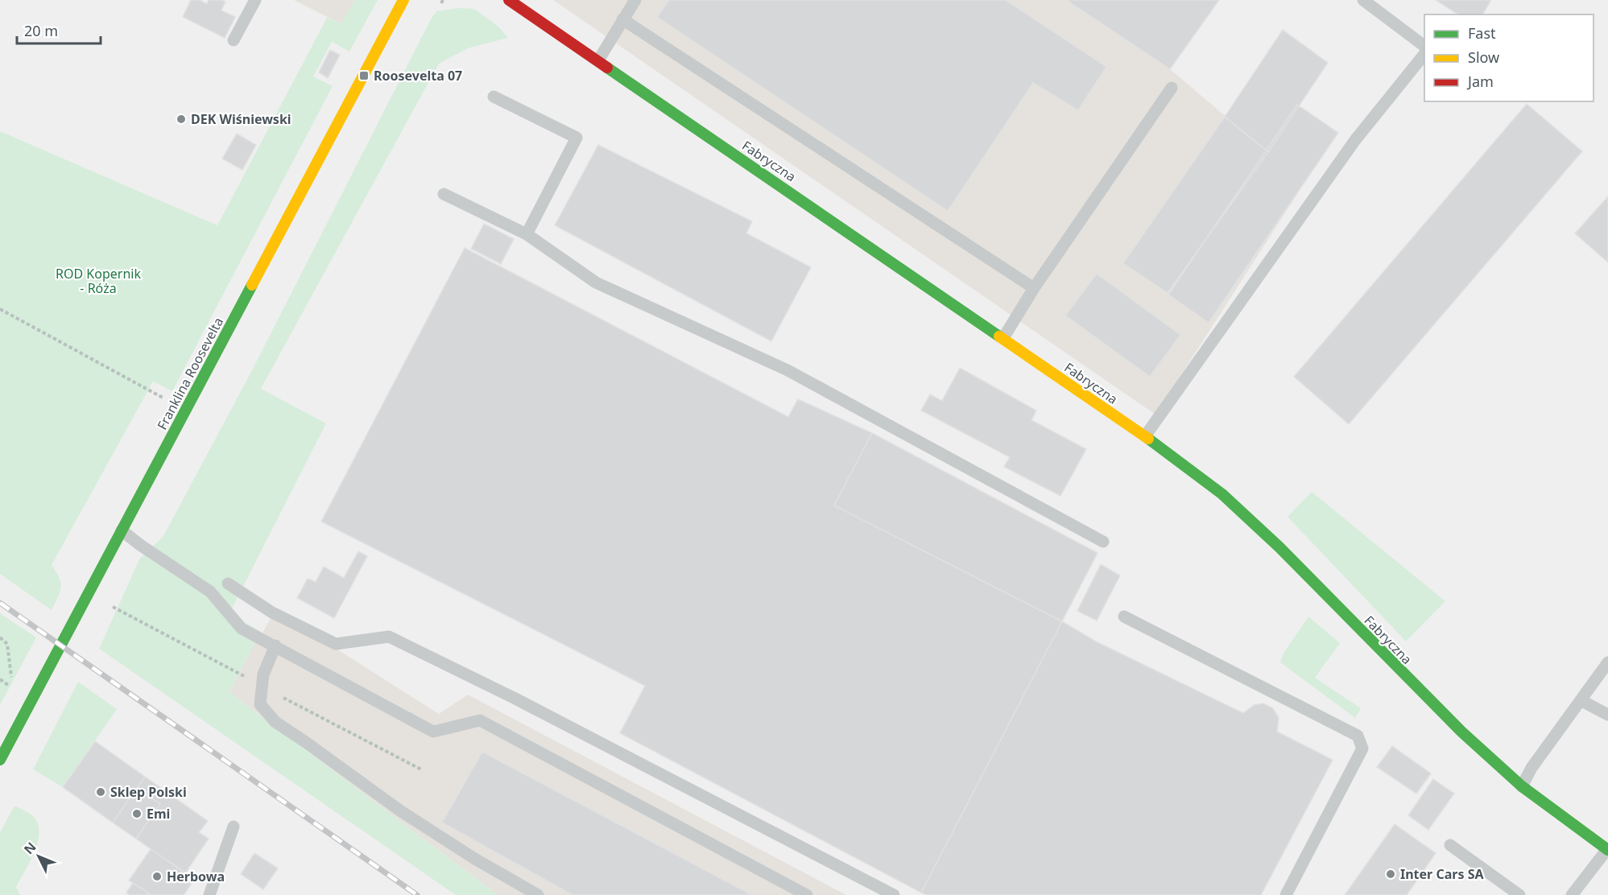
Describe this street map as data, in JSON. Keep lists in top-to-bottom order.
{
  "streets": {
    "street": ["Fabryczna", "Franklina Roosevelta"]
  },
  "parks": ["ROD Kopernik - Róża"],
  "places": {
    "transit": ["Roosevelta 07"],
    "other": [
      "DEK Wiśniewski",
      "Sklep Polski",
      "Emi",
      "Inter Cars SA",
      "Herbowa"
    ]
  },
  "legend": ["Fast", "Slow", "Jam"],
  "scale_bar": "20 m",
  "north": "top left"
}
